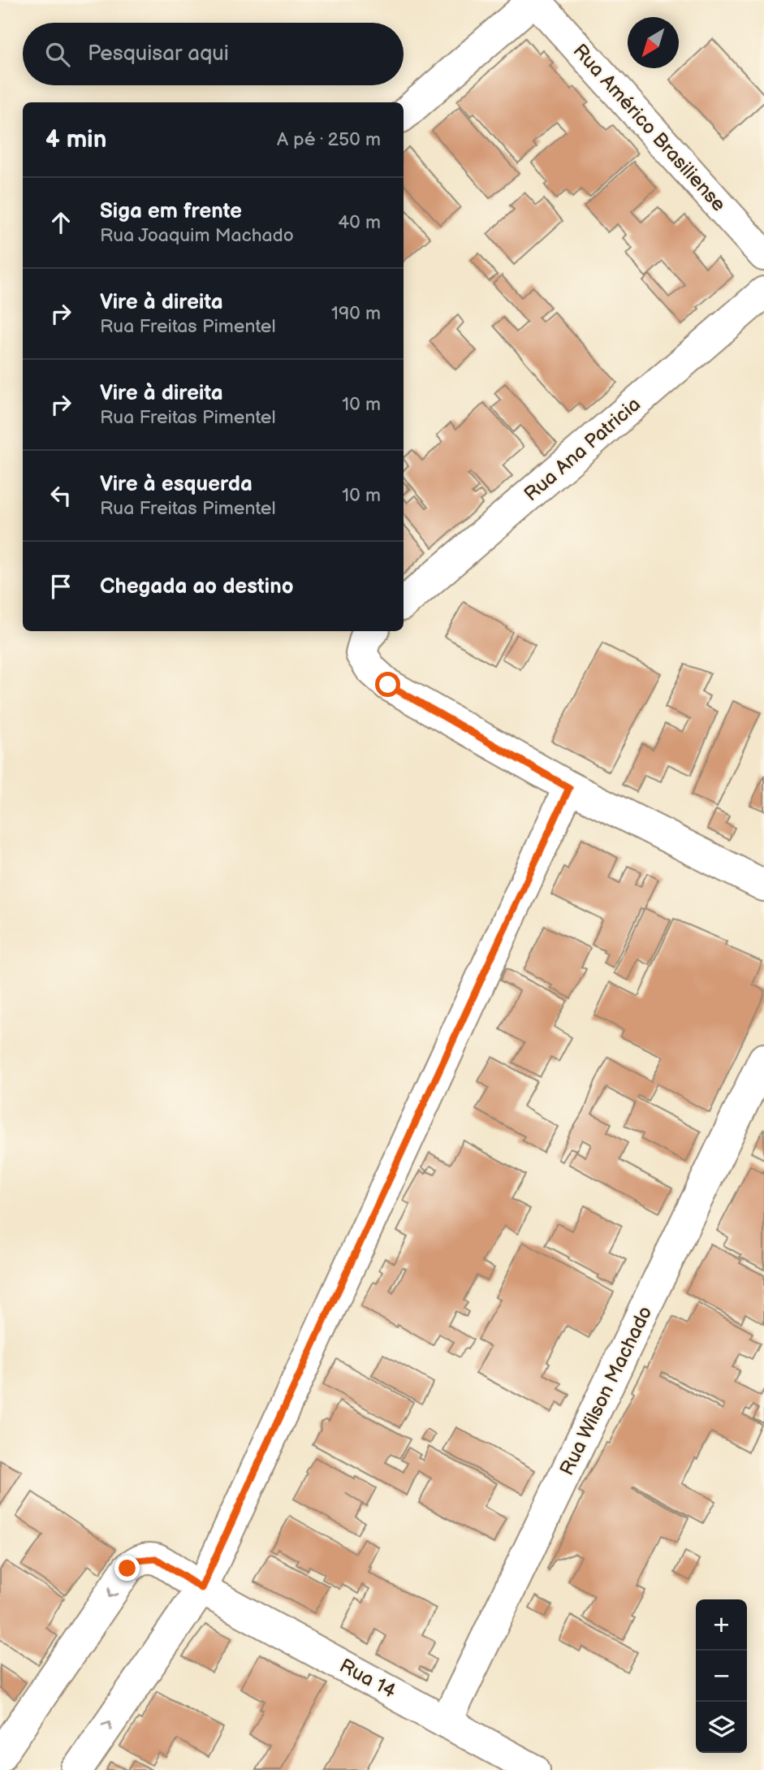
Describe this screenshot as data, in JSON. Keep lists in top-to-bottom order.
{
  "streets": {
    "street": [
      "Rua Américo Brasiliense",
      "Rua Ana Patricia",
      "Rua Wilson Machado",
      "Rua 14"
    ]
  },
  "crossings": [
    ["Rua Wilson Machado", "Rua 14"]
  ],
  "north": "bottom left",
  "page": {
    "search": "Pesquisar aqui",
    "heading": ["4 min", "A pé · 250 m"],
    "list": [
      ["Siga em frente", "Rua Joaquim Machado", "40 m"],
      ["Vire à direita", "Rua Freitas Pimentel", "190 m"],
      ["Vire à direita", "Rua Freitas Pimentel", "10 m"],
      ["Vire à esquerda", "Rua Freitas Pimentel", "10 m"],
      "Chegada ao destino"
    ],
    "map_buttons": ["+", "−"]
  }
}
